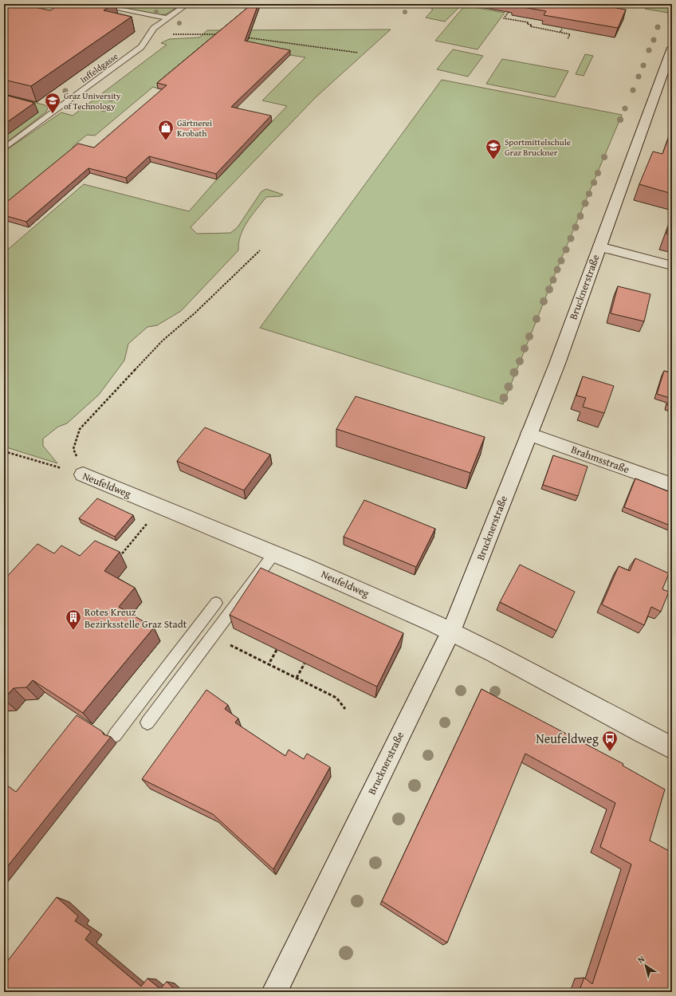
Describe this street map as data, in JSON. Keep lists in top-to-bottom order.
{
  "streets": {
    "main road": ["Brucknerstraße", "Brahmsstraße", "Neufeldweg"],
    "lane": ["Inffeldgasse"]
  },
  "crossings": [
    ["Brucknerstraße", "Brahmsstraße"],
    ["Brucknerstraße", "Neufeldweg"]
  ],
  "places": {
    "school or university": ["Graz University of Technology", "Sportmittelschule Graz Bruckner"],
    "shop": ["Gärtnerei Krobath"],
    "building": ["Rotes Kreuz Bezirksstelle Graz Stadt"],
    "bus stop": ["Neufeldweg"]
  },
  "north": "top left"
}
